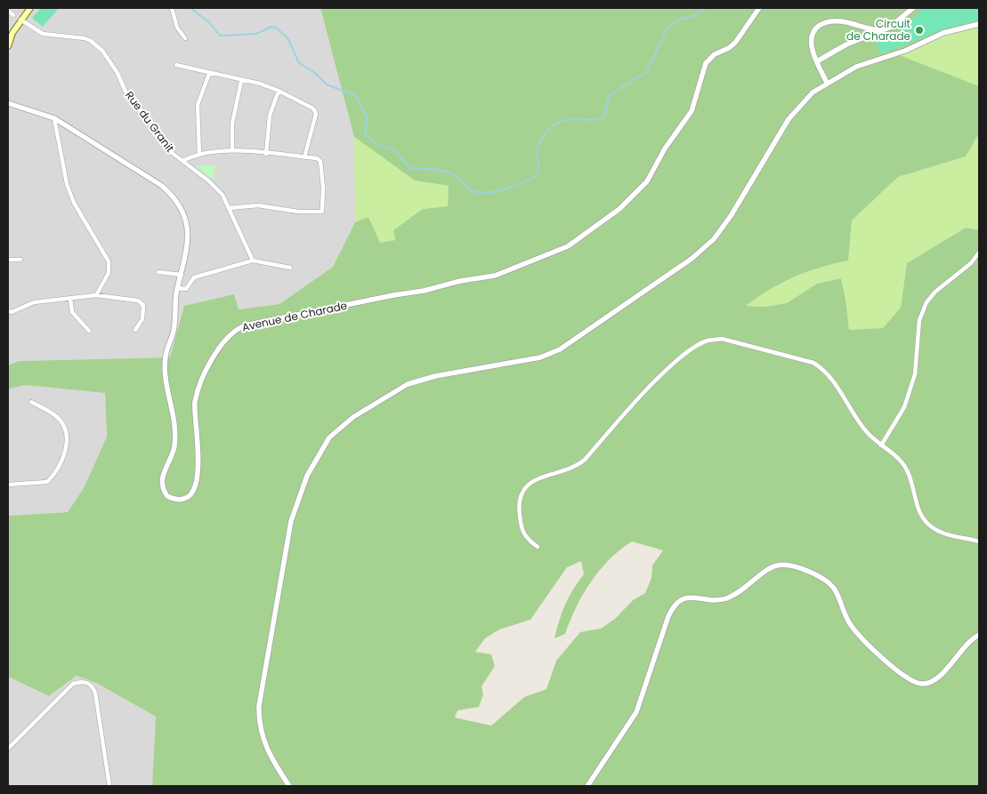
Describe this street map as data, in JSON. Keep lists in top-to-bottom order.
{
  "streets": {
    "street": ["Rue du Granit", "Avenue de Charade"]
  },
  "places": ["Circuit de Charade"]
}
